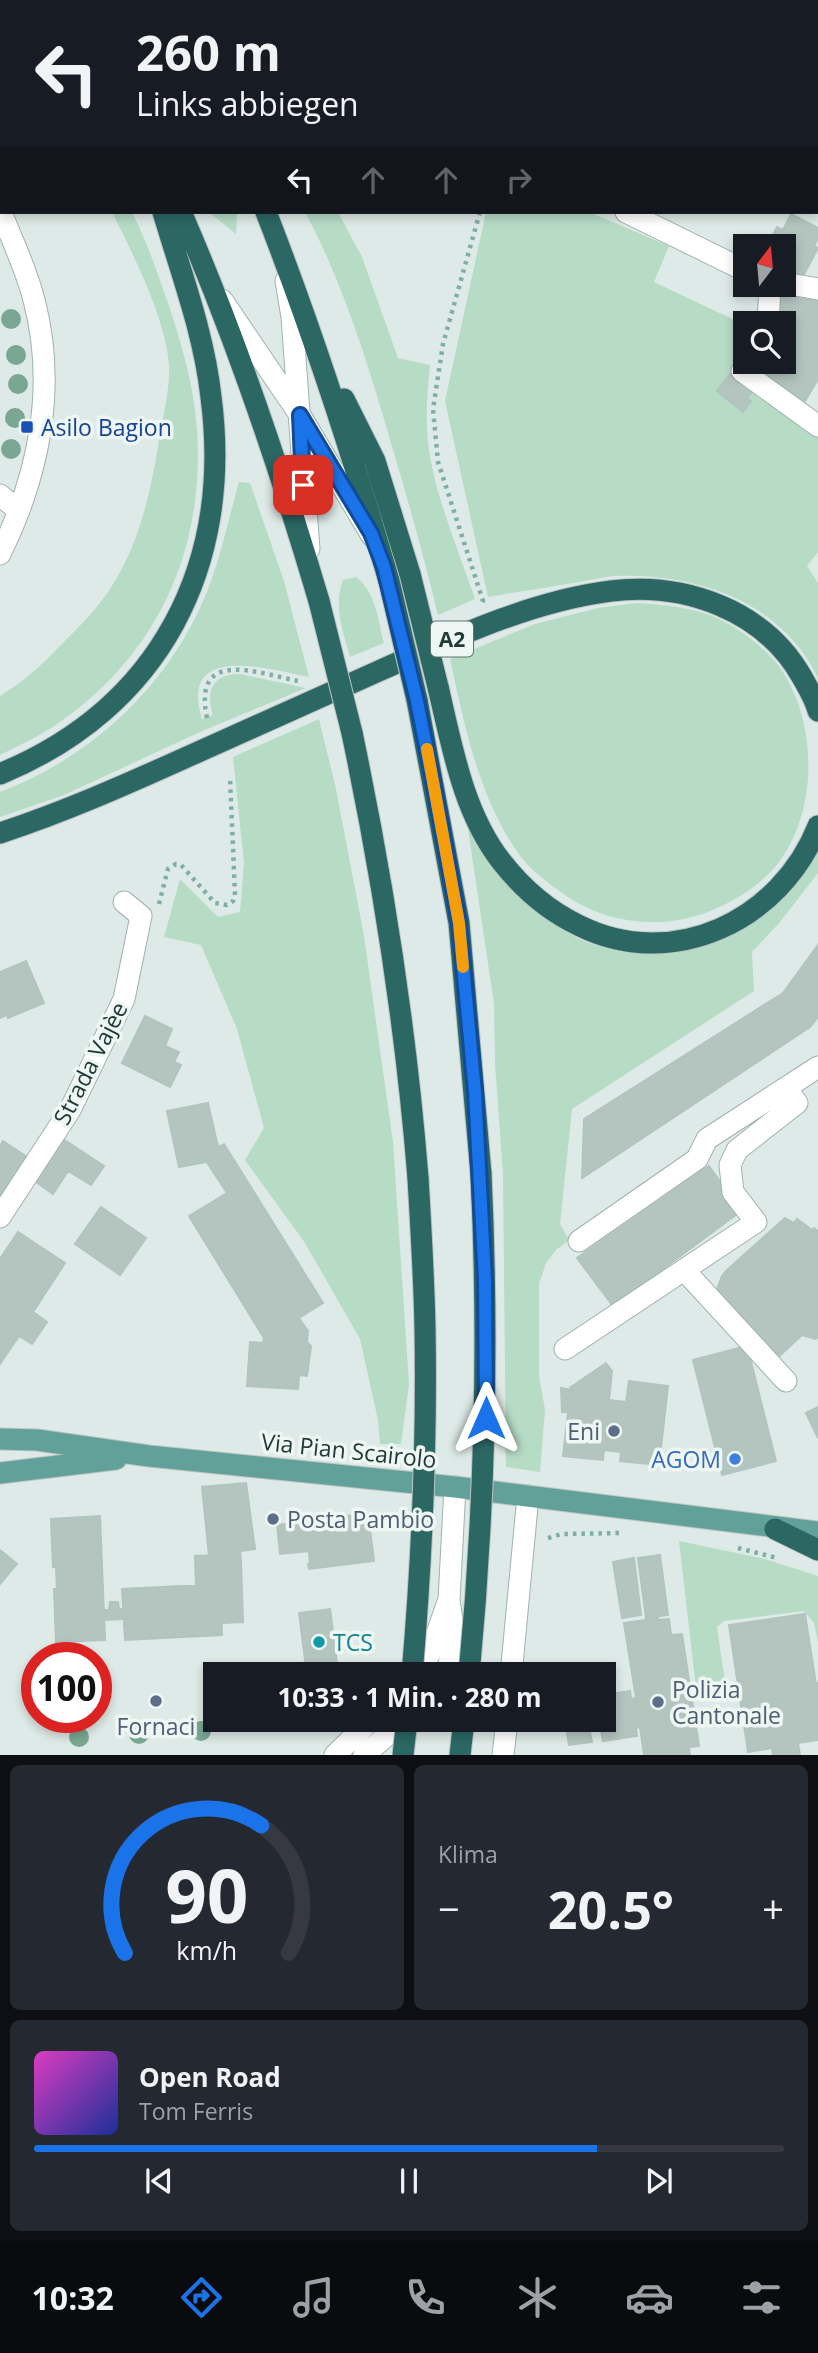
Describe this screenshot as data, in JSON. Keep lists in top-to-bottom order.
{
  "streets": {
    "highway": ["A2"],
    "main road": ["Via Pian Scairolo"],
    "street": ["Strada Vajèe"]
  },
  "places": {
    "transit": ["Asilo Bagion"],
    "other": [
      "Eni",
      "AGOM",
      "Posta Pambio",
      "TCS",
      "Fornaci",
      "Polizia Cantonale"
    ]
  },
  "north": "top",
  "page": {
    "turn": ["260 m", "Links abbiegen"],
    "limit": "100",
    "trip": "10:33 · 1 Min. · 280 m",
    "tile": "Klima",
    "heat": ["−", "20.5°", "+"],
    "song": ["Open Road", "Tom Ferris"],
    "tabs": "10:32",
    "gauge": ["90", "km/h"]
  }
}
